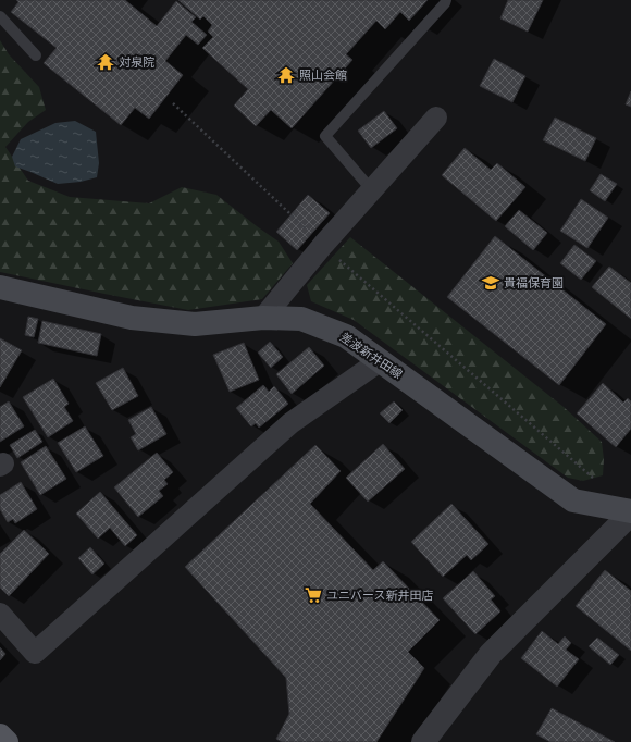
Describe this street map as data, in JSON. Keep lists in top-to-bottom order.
{
  "streets": {
    "main road": ["差波新井田線"]
  },
  "places": {
    "temple": ["対泉院", "照山会館"],
    "school or university": ["貴福保育園"],
    "supermarket": ["ユニバース新井田店"]
  }
}
